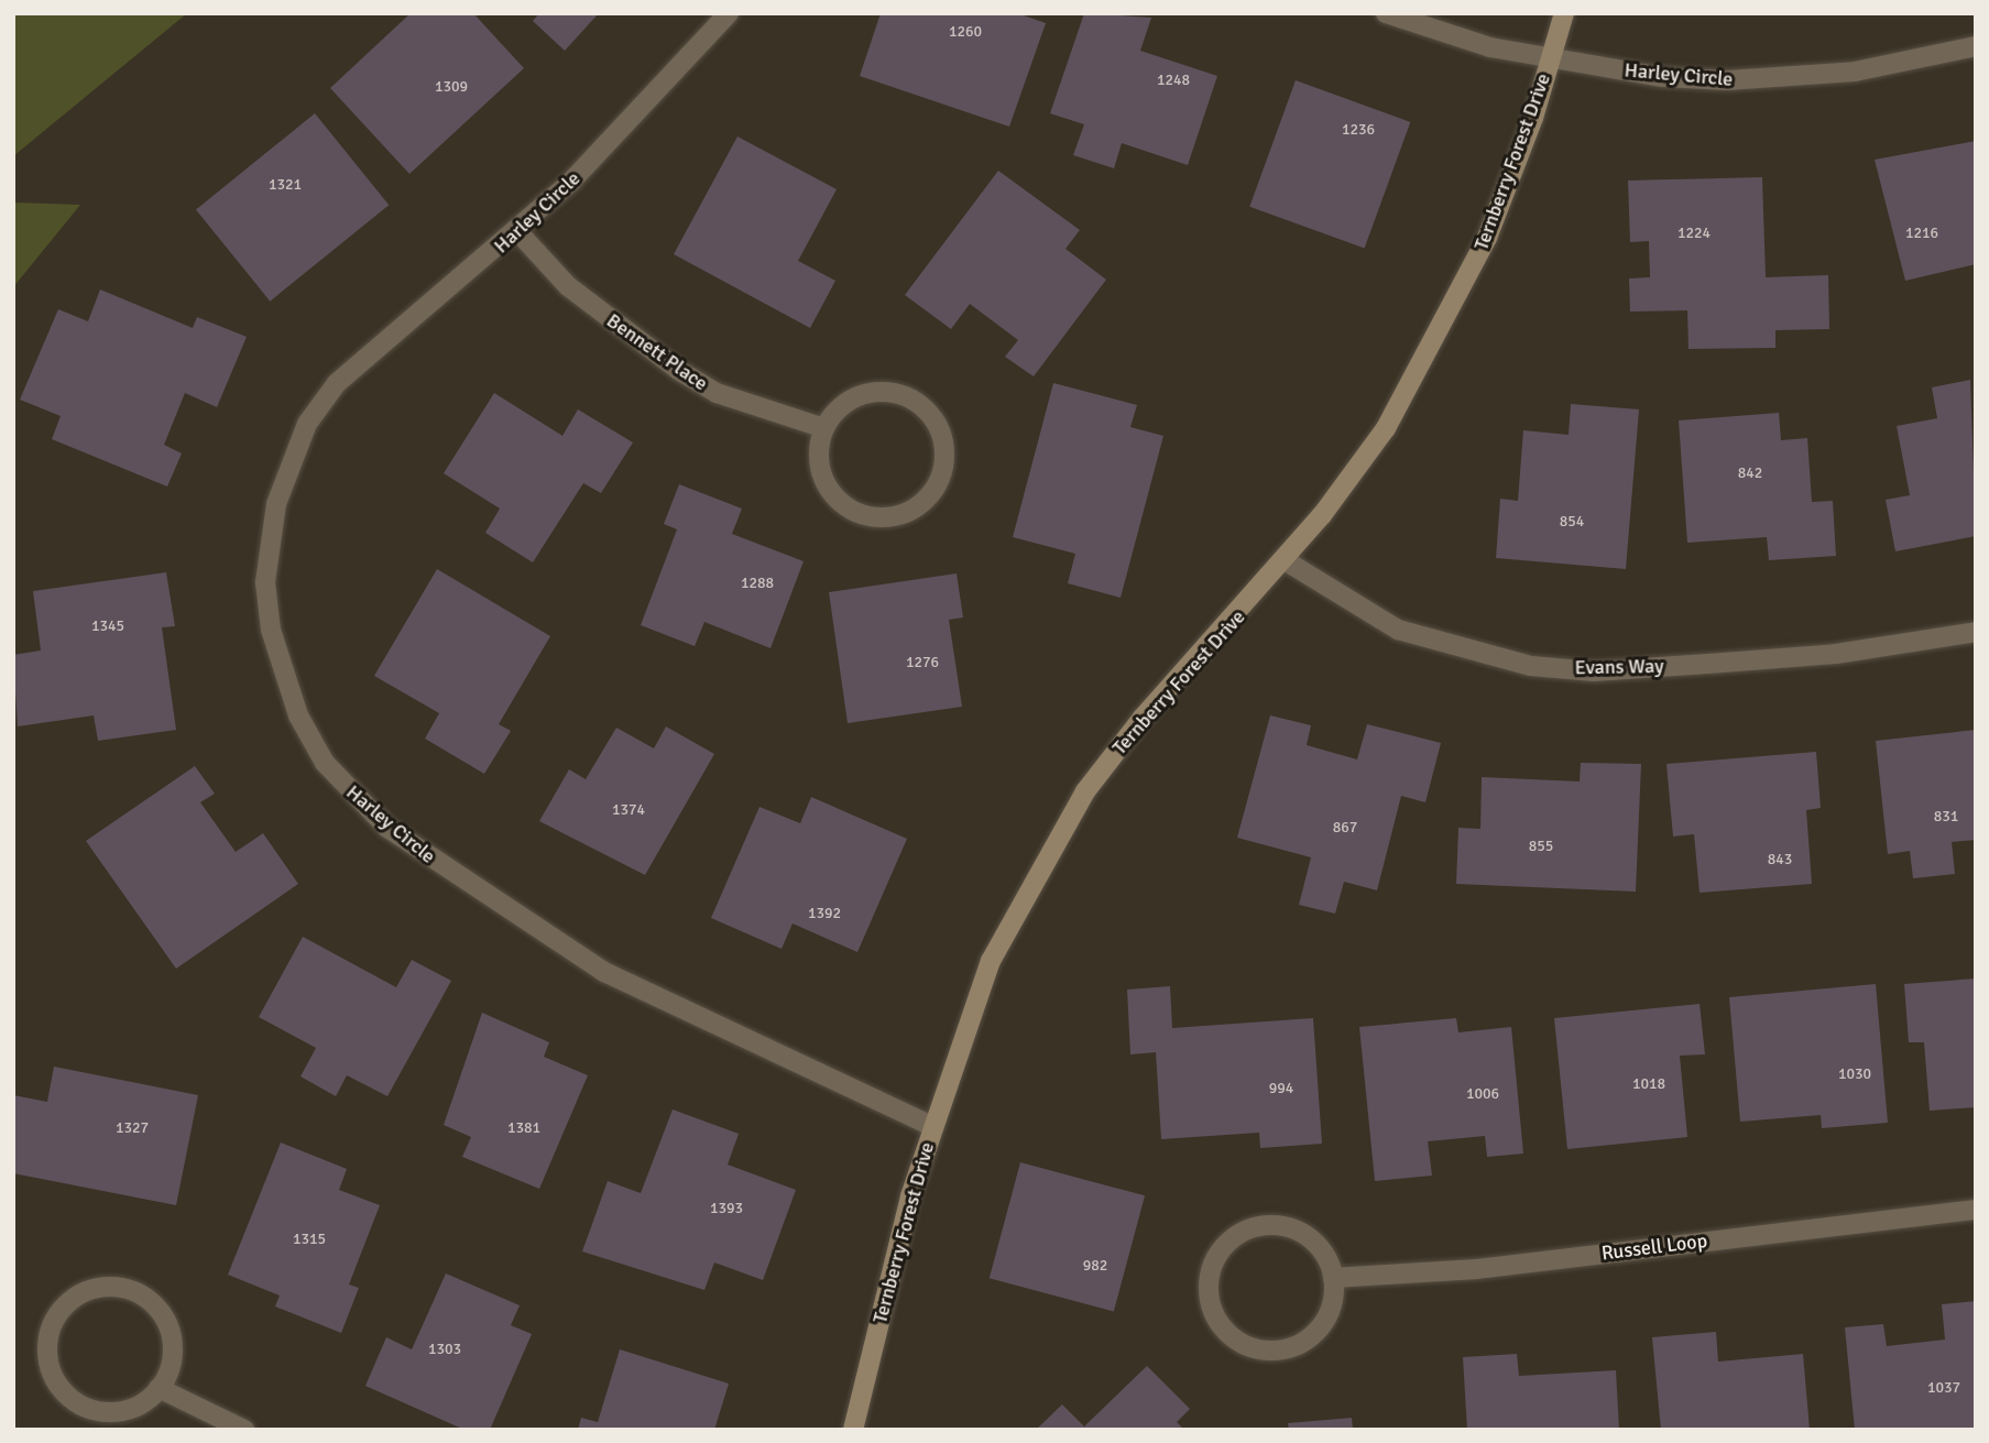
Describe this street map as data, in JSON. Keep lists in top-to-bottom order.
{
  "streets": {
    "street": [
      "Harley Circle",
      "Ternberry Forest Drive",
      "Bennett Place",
      "Evans Way",
      "Russell Loop"
    ]
  },
  "crossings": [
    ["Harley Circle", "Ternberry Forest Drive"],
    ["Harley Circle", "Bennett Place"],
    ["Ternberry Forest Drive", "Evans Way"]
  ],
  "house_numbers": [
    "1260",
    "1248",
    "1309",
    "1236",
    "1321",
    "1224",
    "1216",
    "842",
    "854",
    "1288",
    "1345",
    "1276",
    "1374",
    "831",
    "867",
    "855",
    "843",
    "1392",
    "1030",
    "1018",
    "994",
    "1006",
    "1327",
    "1381",
    "1393",
    "1315",
    "982",
    "1303",
    "1037"
  ]
}
